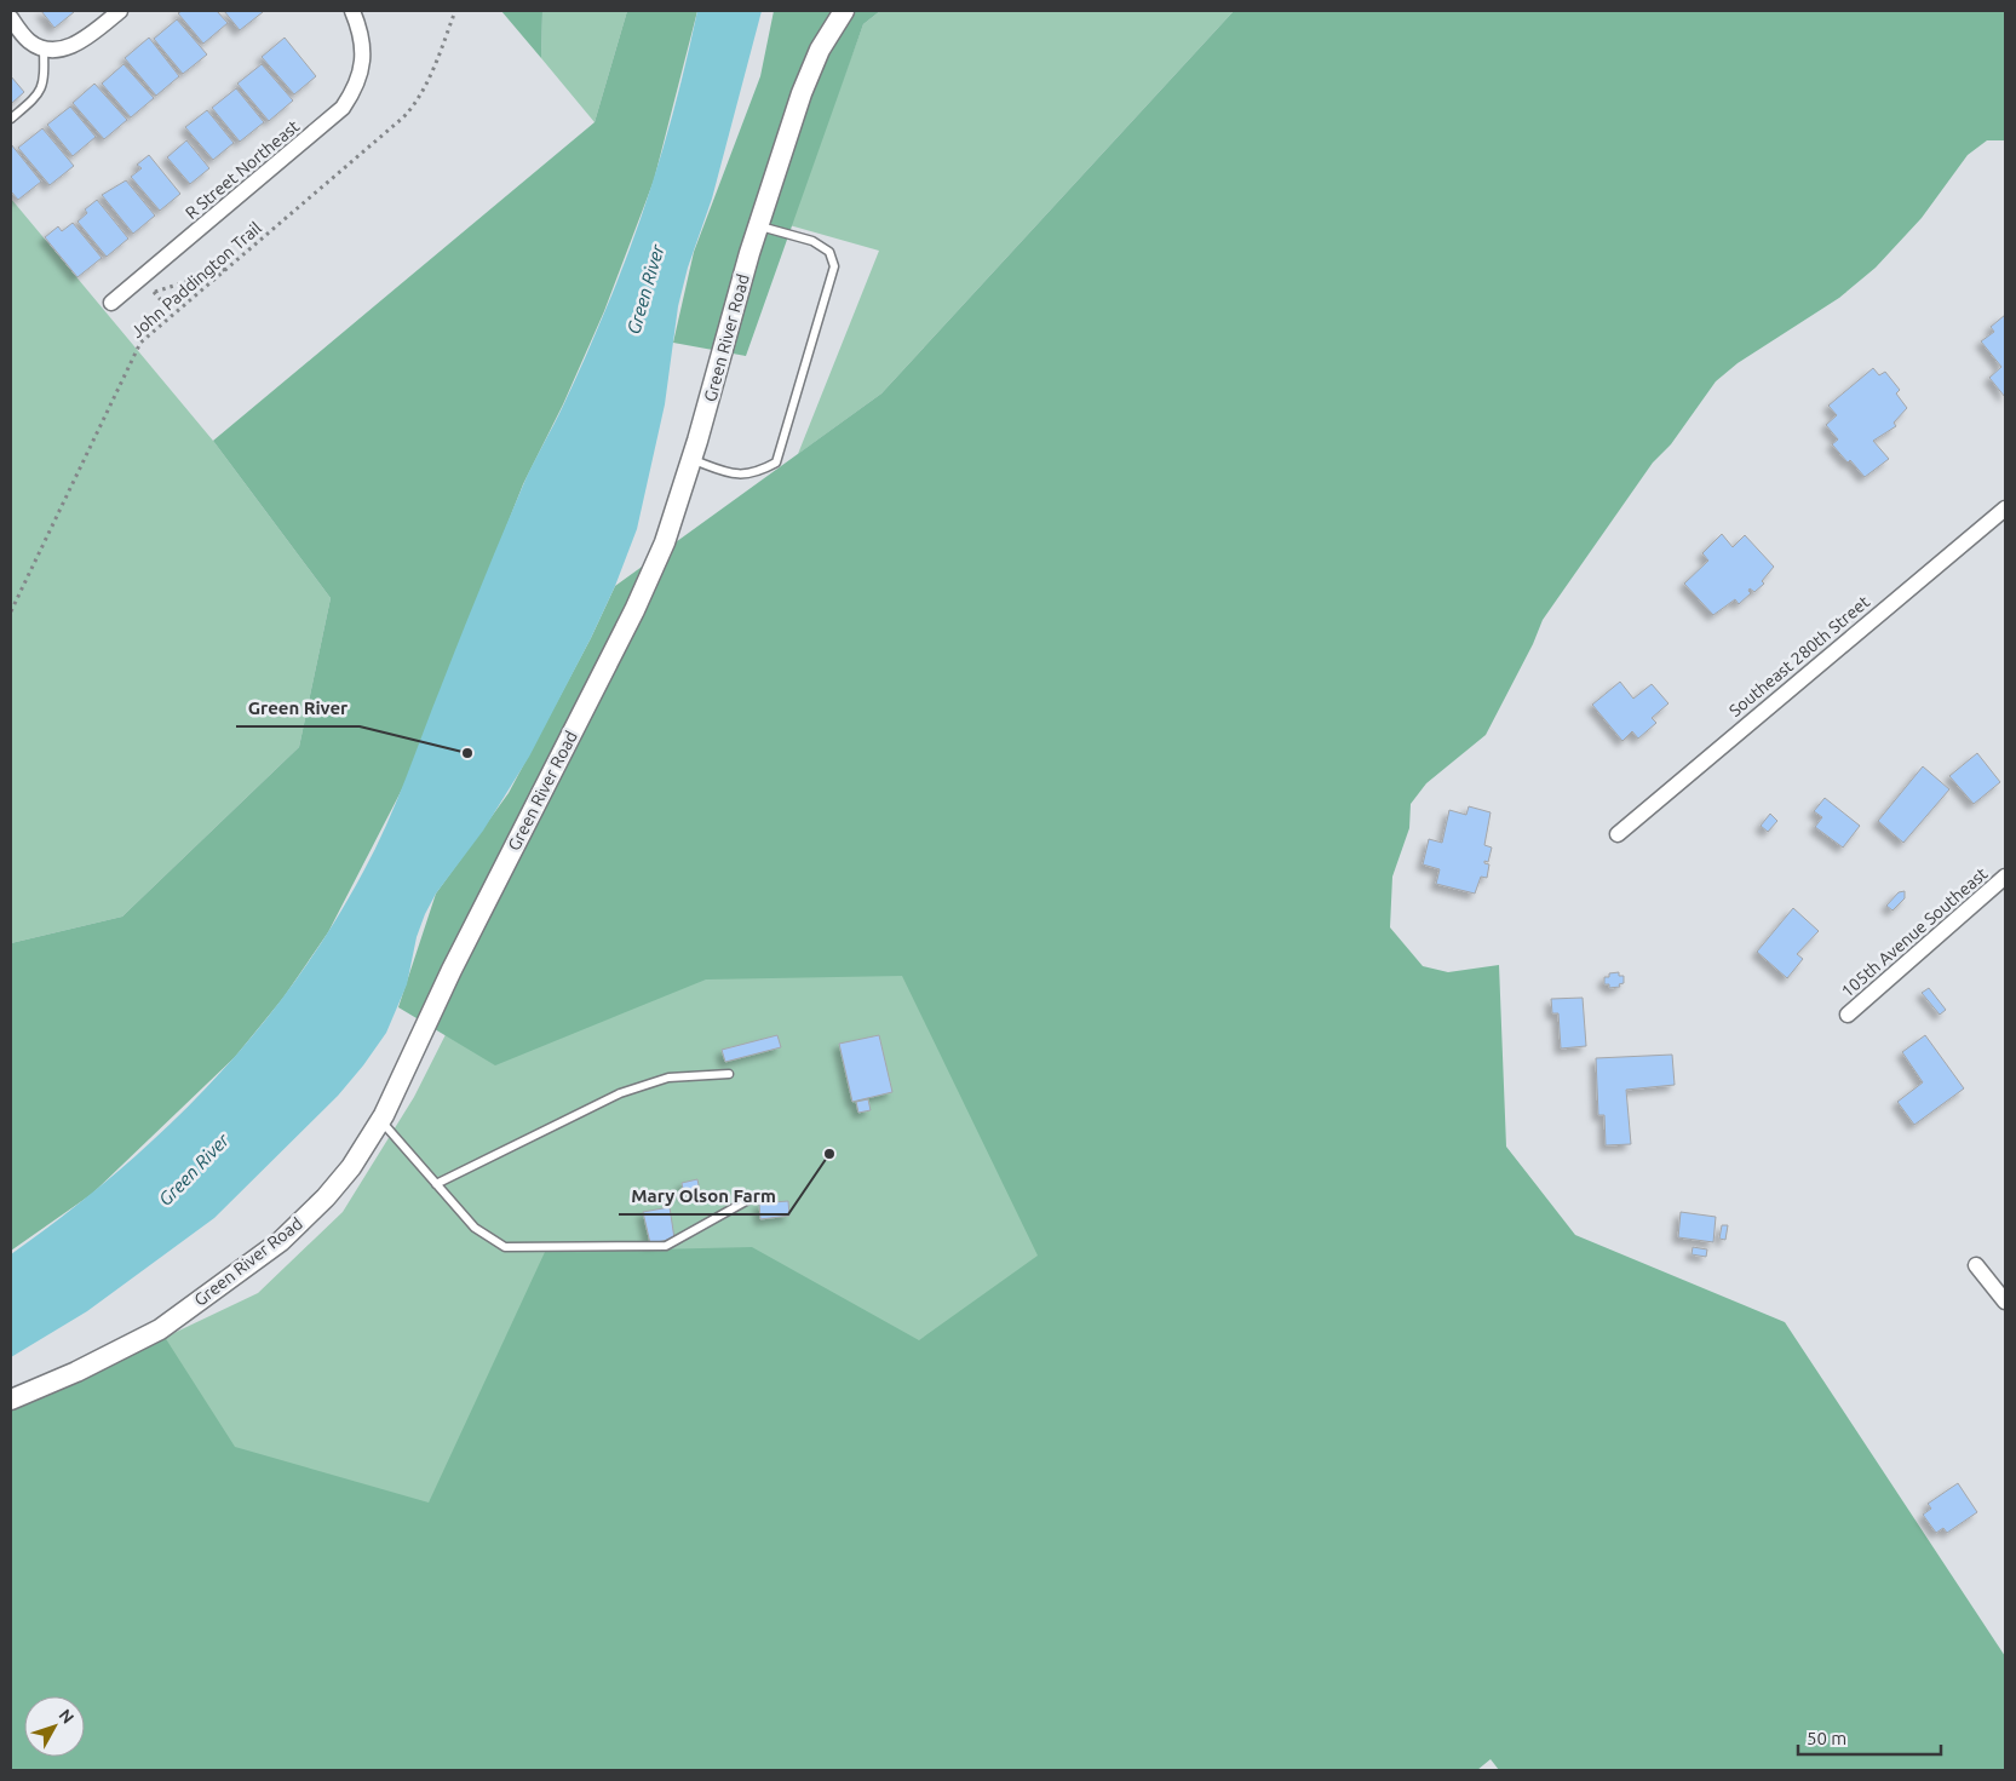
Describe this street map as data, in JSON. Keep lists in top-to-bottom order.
{
  "streets": {
    "street": [
      "R Street Northeast",
      "Green River Road",
      "Southeast 280th Street",
      "105th Avenue Southeast"
    ],
    "path": ["John Paddington Trail"]
  },
  "water": ["Green River"],
  "places": ["Green River", "Mary Olson Farm"],
  "scale_bar": "50 m",
  "north": "top right"
}
